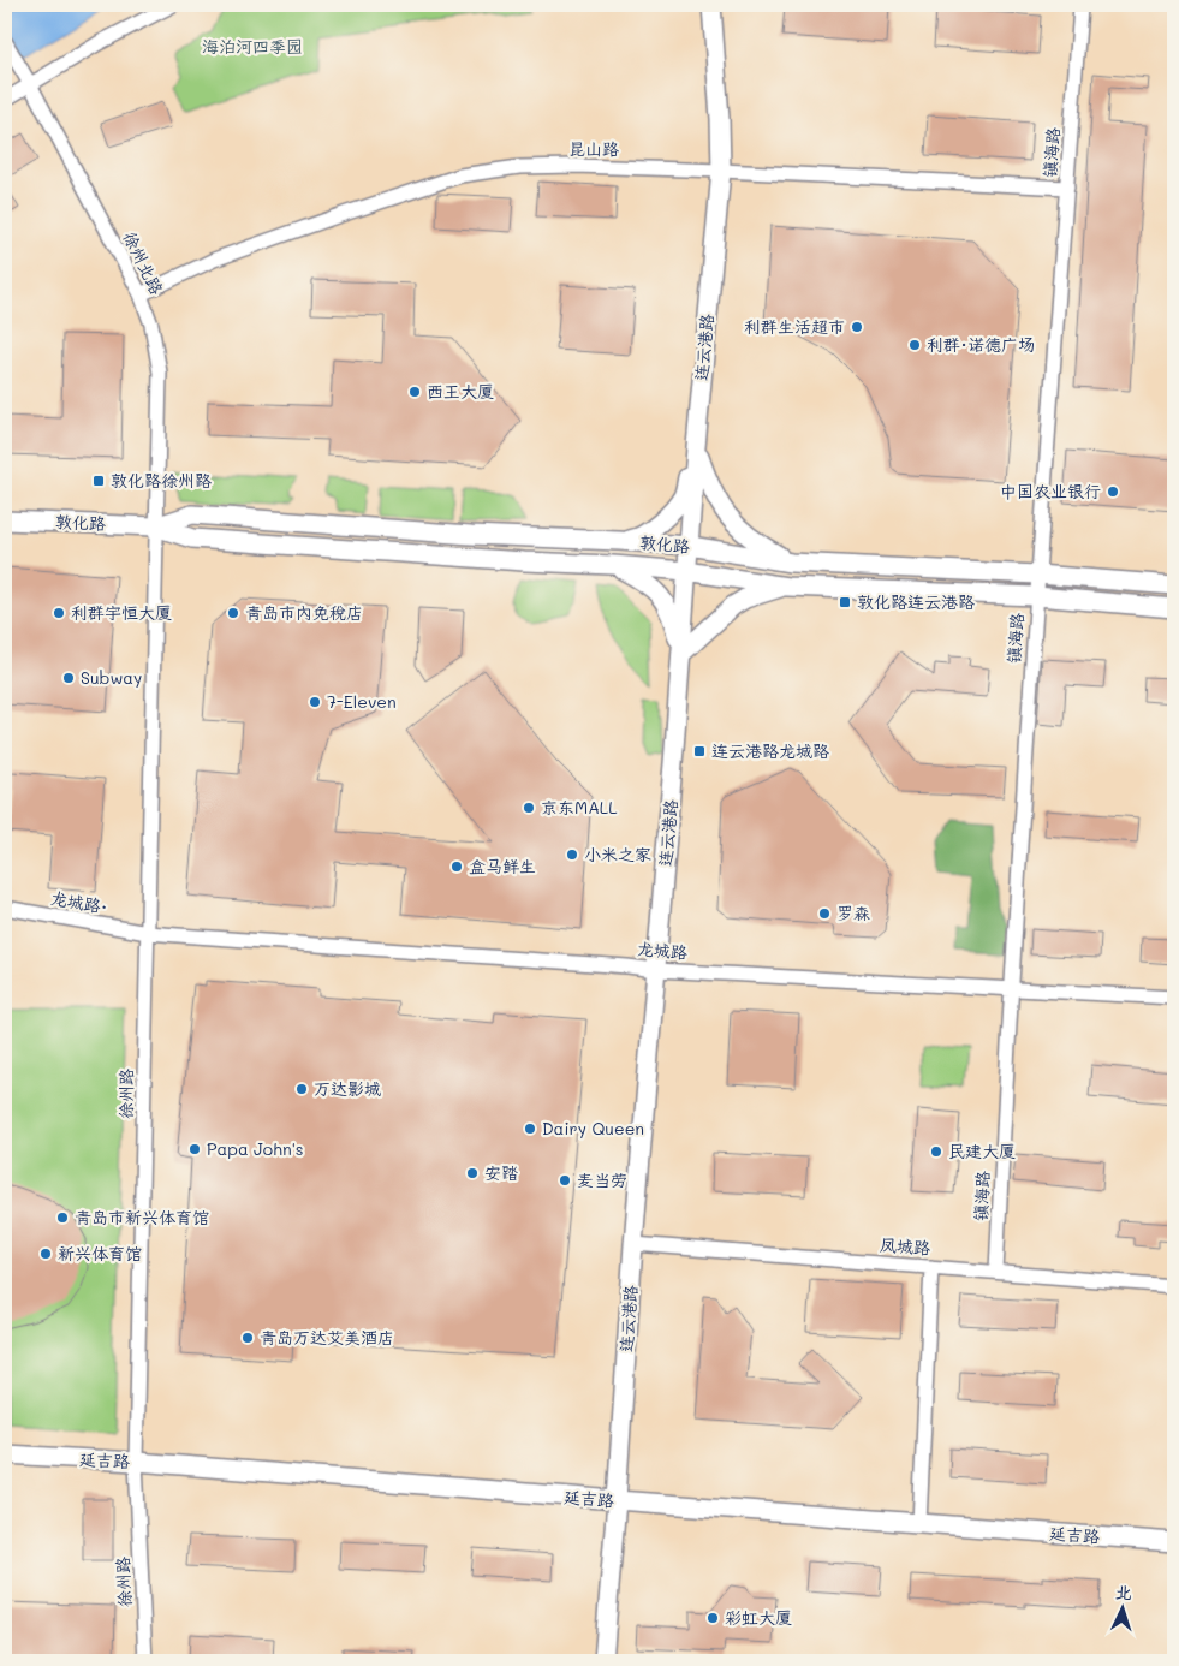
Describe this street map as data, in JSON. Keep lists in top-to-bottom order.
{
  "streets": {
    "main road": ["连云港路", "敦化路", "延吉路"],
    "street": [
      "昆山路",
      "镇海路",
      "徐州北路",
      "龙城路·",
      "龙城路",
      "徐州路",
      "凤城路"
    ]
  },
  "crossings": [
    ["昆山路", "镇海路"],
    ["昆山路", "徐州北路"],
    ["昆山路", "连云港路"],
    ["镇海路", "敦化路"],
    ["镇海路", "龙城路"],
    ["镇海路", "凤城路"],
    ["徐州北路", "敦化路"],
    ["徐州北路", "徐州路"],
    ["连云港路", "敦化路"],
    ["连云港路", "龙城路"],
    ["连云港路", "凤城路"],
    ["连云港路", "延吉路"],
    ["敦化路", "徐州路"],
    ["龙城路·", "龙城路"],
    ["龙城路·", "徐州路"],
    ["龙城路", "徐州路"],
    ["徐州路", "延吉路"]
  ],
  "parks": ["海泊河四季园"],
  "places": {
    "other": [
      "利群生活超市",
      "利群·诺德广场",
      "西王大厦",
      "中国农业银行",
      "利群宇恒大厦",
      "青岛市内免税店",
      "Subway",
      "7-Eleven",
      "京东MALL",
      "小米之家",
      "盒马鲜生",
      "罗森",
      "万达影城",
      "Dairy Queen",
      "Papa John's",
      "民建大厦",
      "安踏",
      "麦当劳",
      "青岛市新兴体育馆",
      "新兴体育馆",
      "青岛万达艾美酒店",
      "彩虹大厦"
    ],
    "transit": ["敦化路徐州路", "敦化路连云港路", "连云港路龙城路"]
  },
  "north": "top"
}
